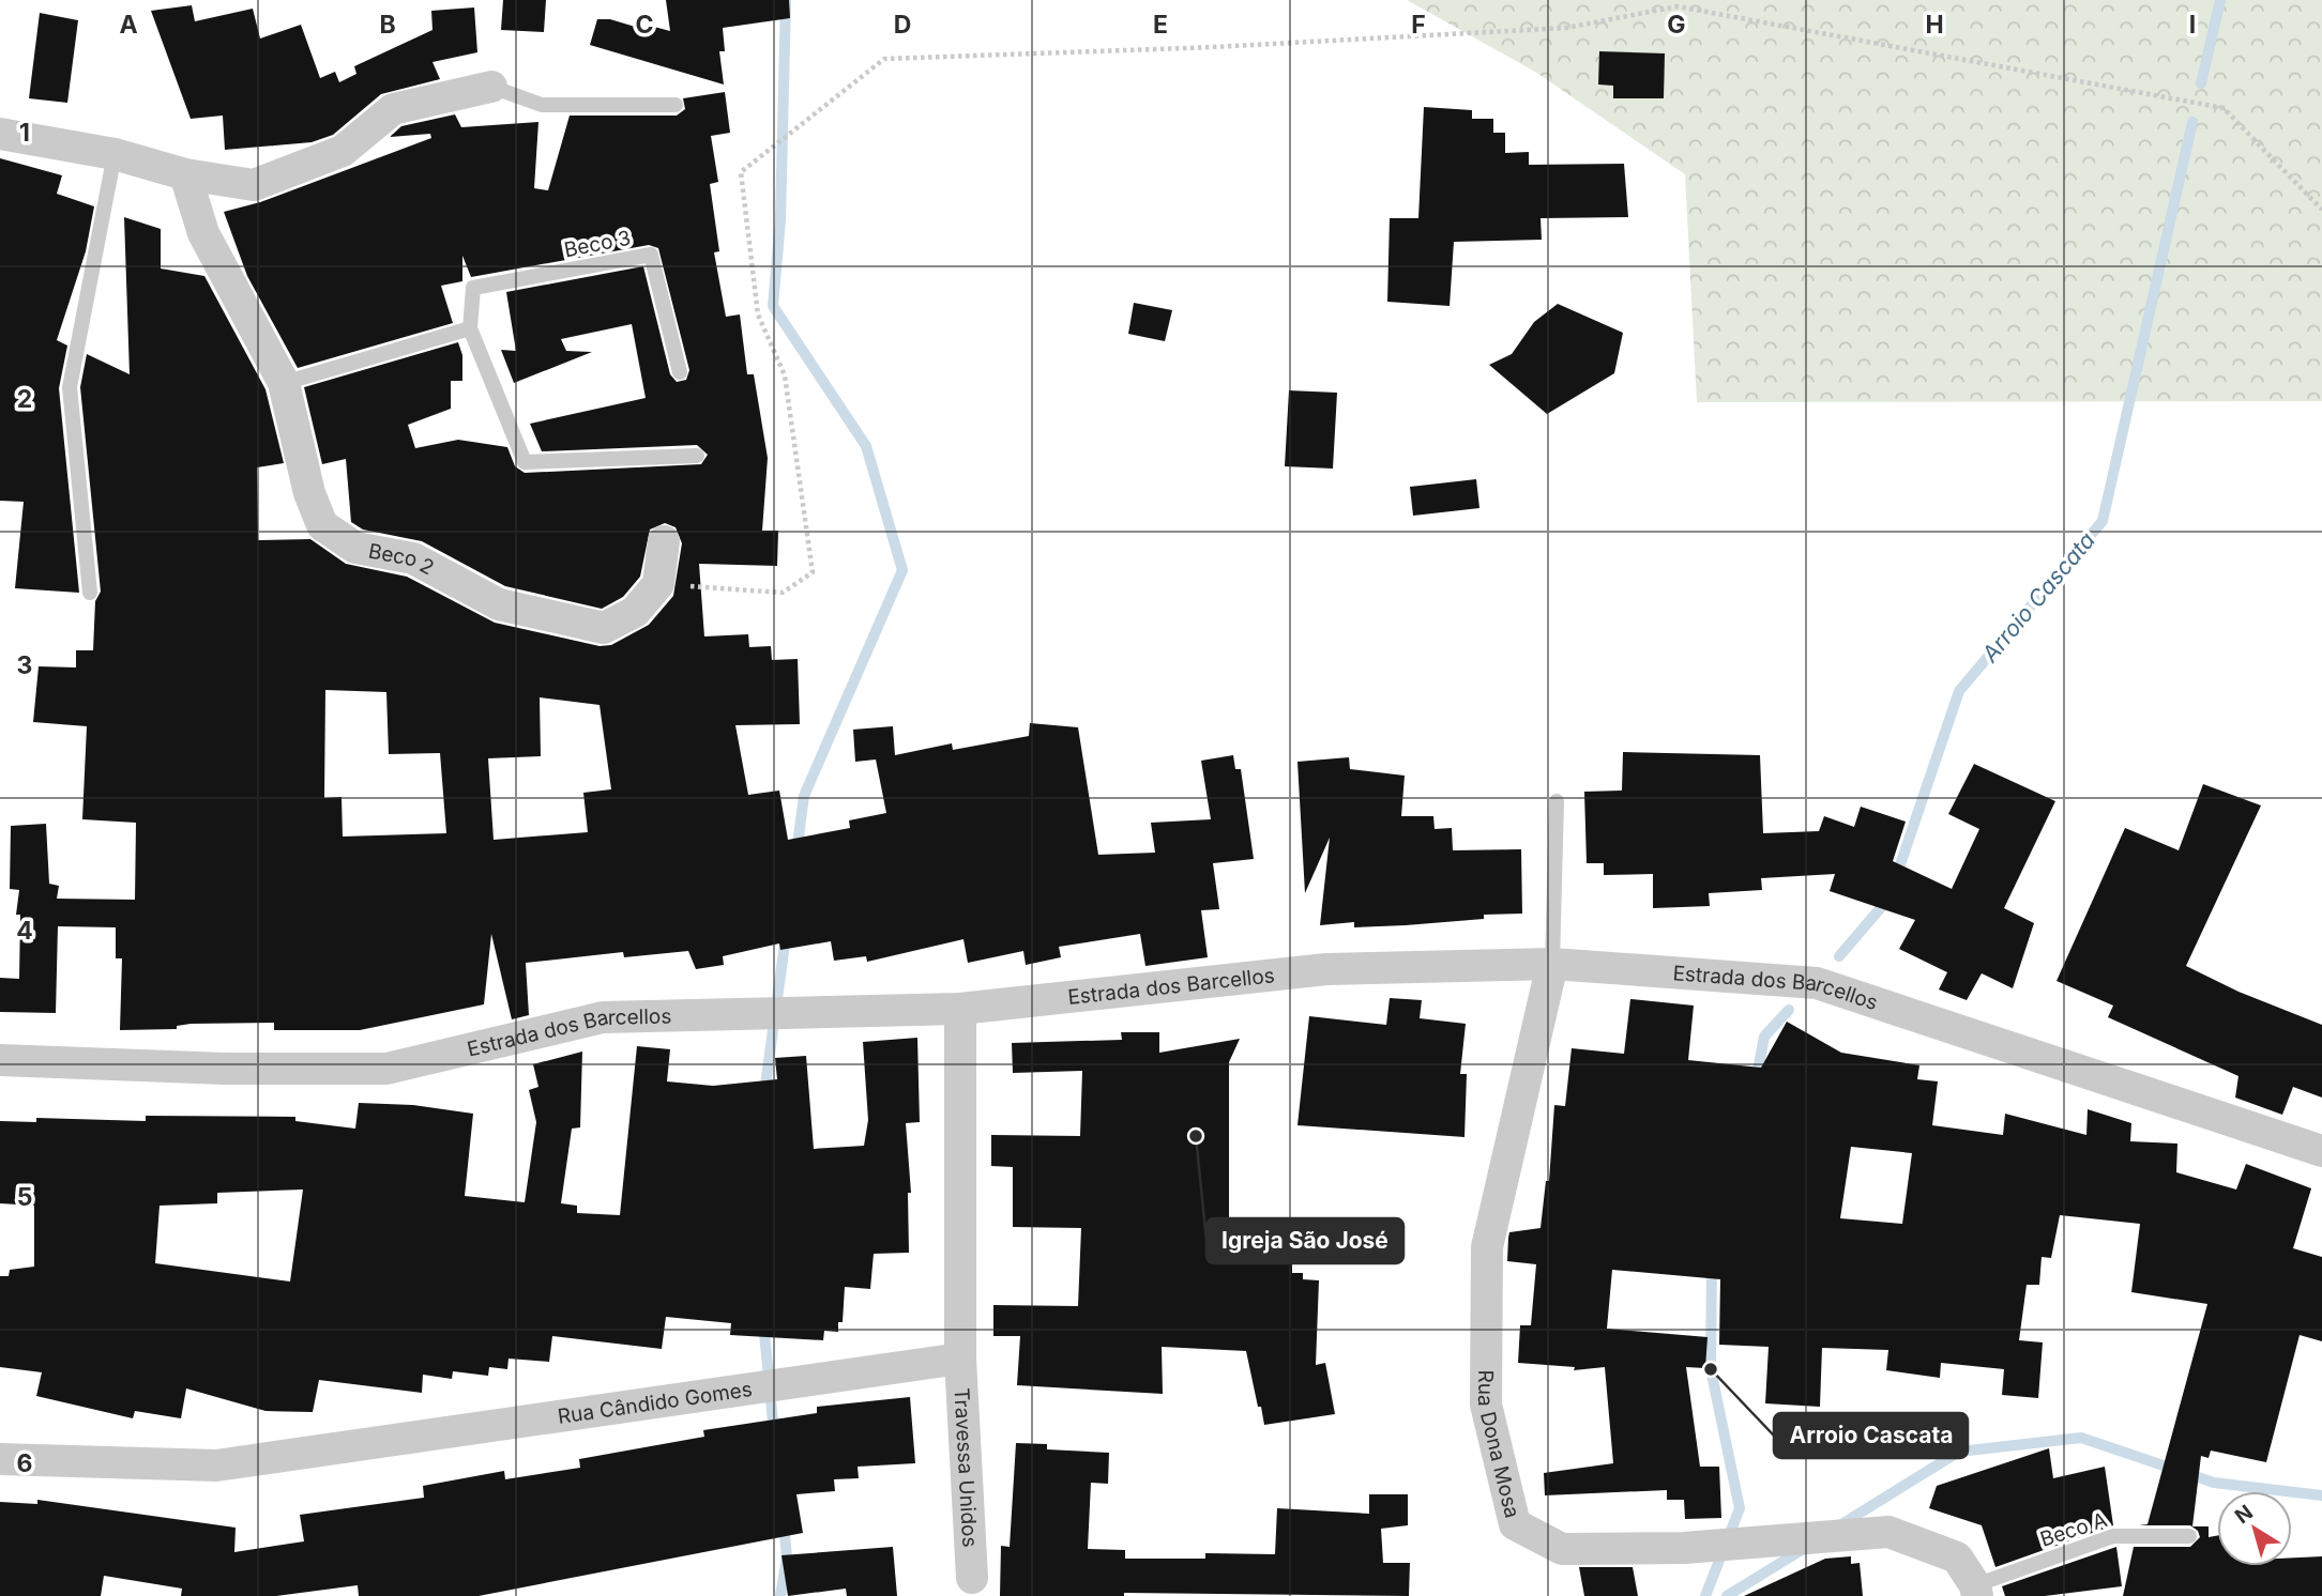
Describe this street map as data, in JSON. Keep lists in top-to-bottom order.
{
  "streets": {
    "street": [
      "Beco 2",
      "Estrada dos Barcellos",
      "Rua Cândido Gomes",
      "Rua Dona Mosa",
      "Travessa Unidos"
    ],
    "lane": ["Beco 3", "Beco A"]
  },
  "crossings": [
    ["Estrada dos Barcellos", "Rua Dona Mosa"],
    ["Rua Cândido Gomes", "Travessa Unidos"],
    ["Rua Dona Mosa", "Beco A"]
  ],
  "water": ["Arroio Cascata"],
  "places": ["Igreja São José", "Arroio Cascata"],
  "north": "top left",
  "grid": {
    "columns": [
      "A",
      "B",
      "C",
      "D",
      "E",
      "F",
      "G",
      "H",
      "I"
    ],
    "rows": [
      "1",
      "2",
      "3",
      "4",
      "5",
      "6"
    ]
  }
}
